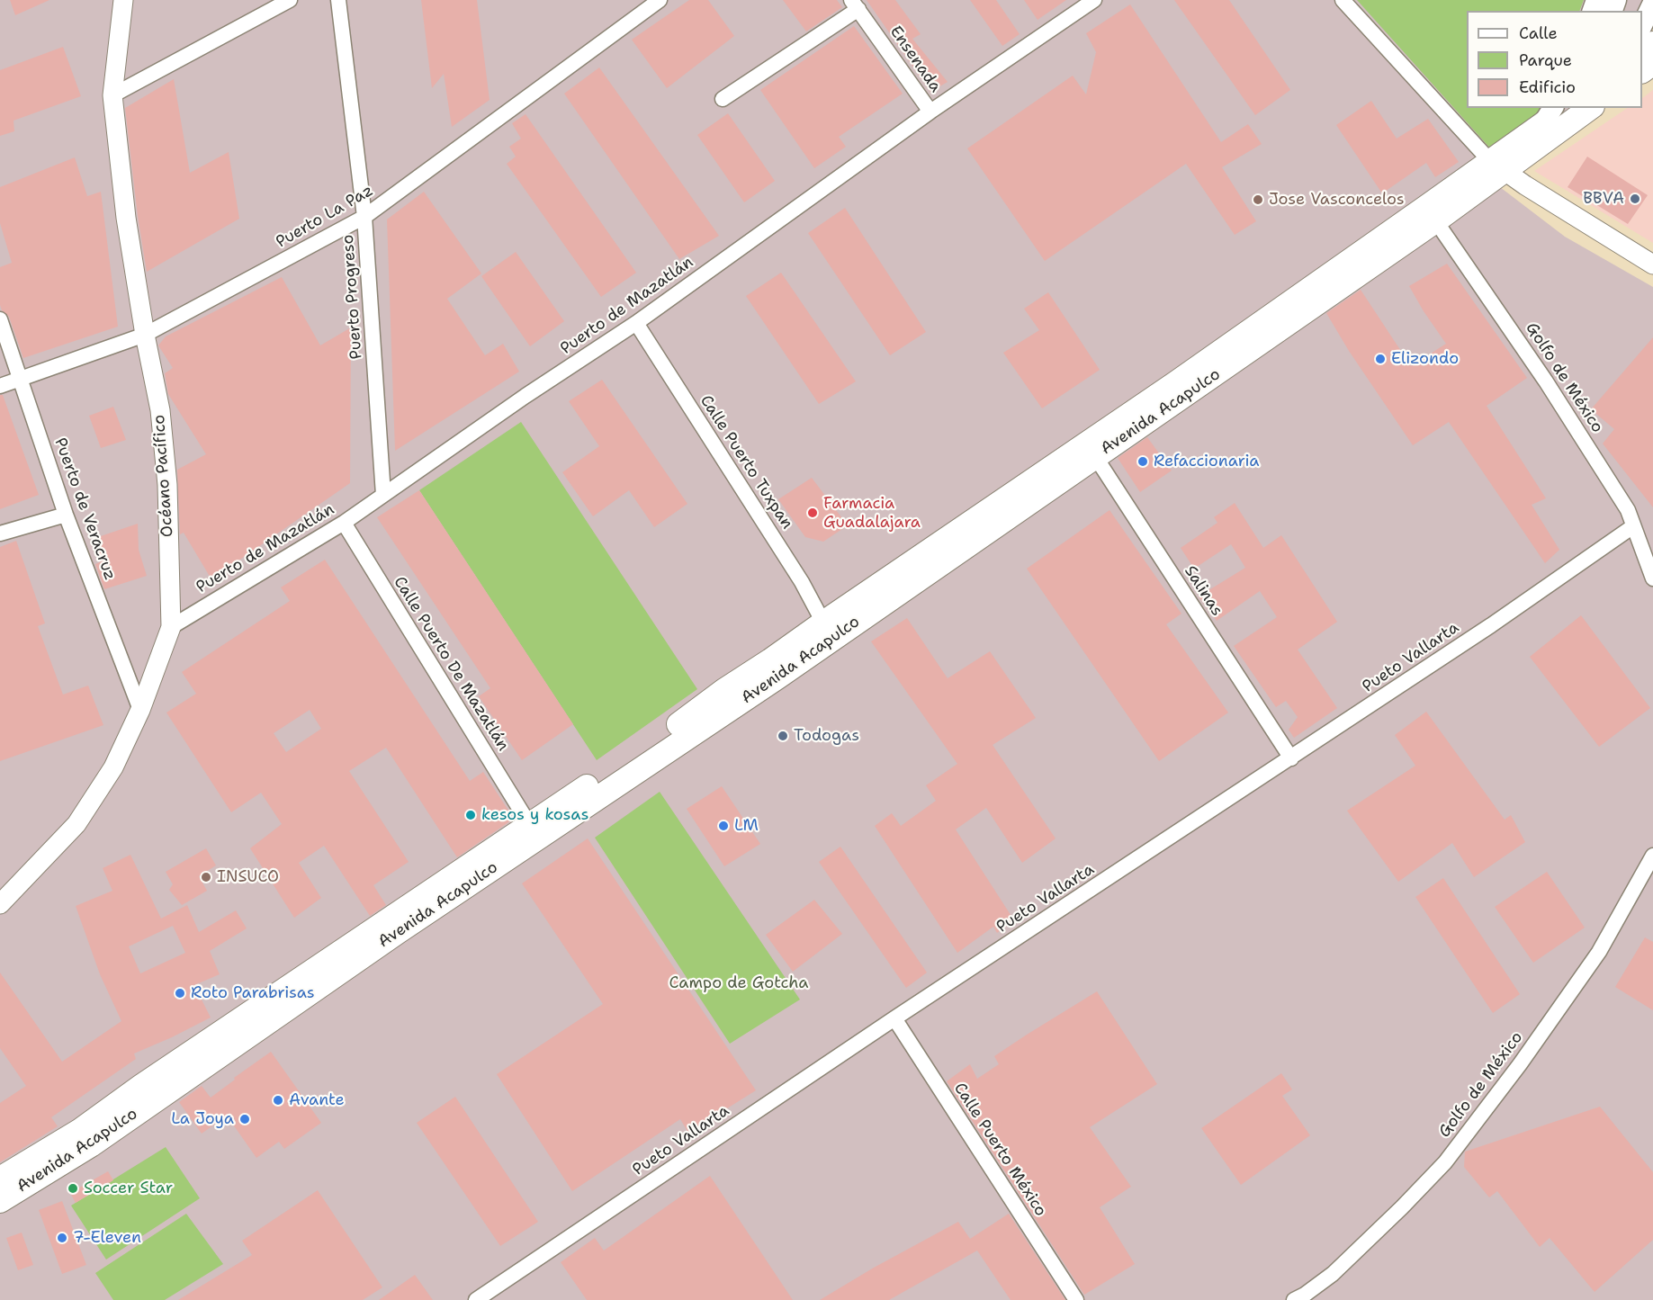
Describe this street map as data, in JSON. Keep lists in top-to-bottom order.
{
  "streets": {
    "main road": ["Avenida Acapulco"],
    "street": [
      "Ensenada",
      "Puerto La Paz",
      "Puerto Progreso",
      "Puerto de Mazatlán",
      "Golfo de México",
      "Calle Puerto Tuxpan",
      "Océano Pacífico",
      "Puerto de Veracruz",
      "Salinas",
      "Pueto Vallarta",
      "Calle Puerto De Mazatlán",
      "Calle Puerto México"
    ]
  },
  "crossings": [
    ["Ensenada", "Puerto de Mazatlán"],
    ["Puerto La Paz", "Puerto Progreso"],
    ["Puerto La Paz", "Océano Pacífico"],
    ["Puerto La Paz", "Puerto de Veracruz"],
    ["Puerto Progreso", "Puerto de Mazatlán"],
    ["Puerto de Mazatlán", "Calle Puerto Tuxpan"],
    ["Puerto de Mazatlán", "Océano Pacífico"],
    ["Puerto de Mazatlán", "Calle Puerto De Mazatlán"],
    ["Golfo de México", "Avenida Acapulco"],
    ["Golfo de México", "Pueto Vallarta"],
    ["Avenida Acapulco", "Calle Puerto Tuxpan"],
    ["Avenida Acapulco", "Salinas"],
    ["Avenida Acapulco", "Calle Puerto De Mazatlán"],
    ["Océano Pacífico", "Puerto de Veracruz"],
    ["Salinas", "Pueto Vallarta"],
    ["Pueto Vallarta", "Calle Puerto México"]
  ],
  "parks": ["Campo de Gotcha"],
  "places": [
    "BBVA",
    "Jose Vasconcelos",
    "Elizondo",
    "Refaccionaria",
    "Farmacia Guadalajara",
    "Todogas",
    "kesos y kosas",
    "LM",
    "INSUCO",
    "Roto Parabrisas",
    "Avante",
    "La Joya",
    "Soccer Star",
    "7-Eleven"
  ],
  "legend": ["Calle", "Parque", "Edificio"]
}
